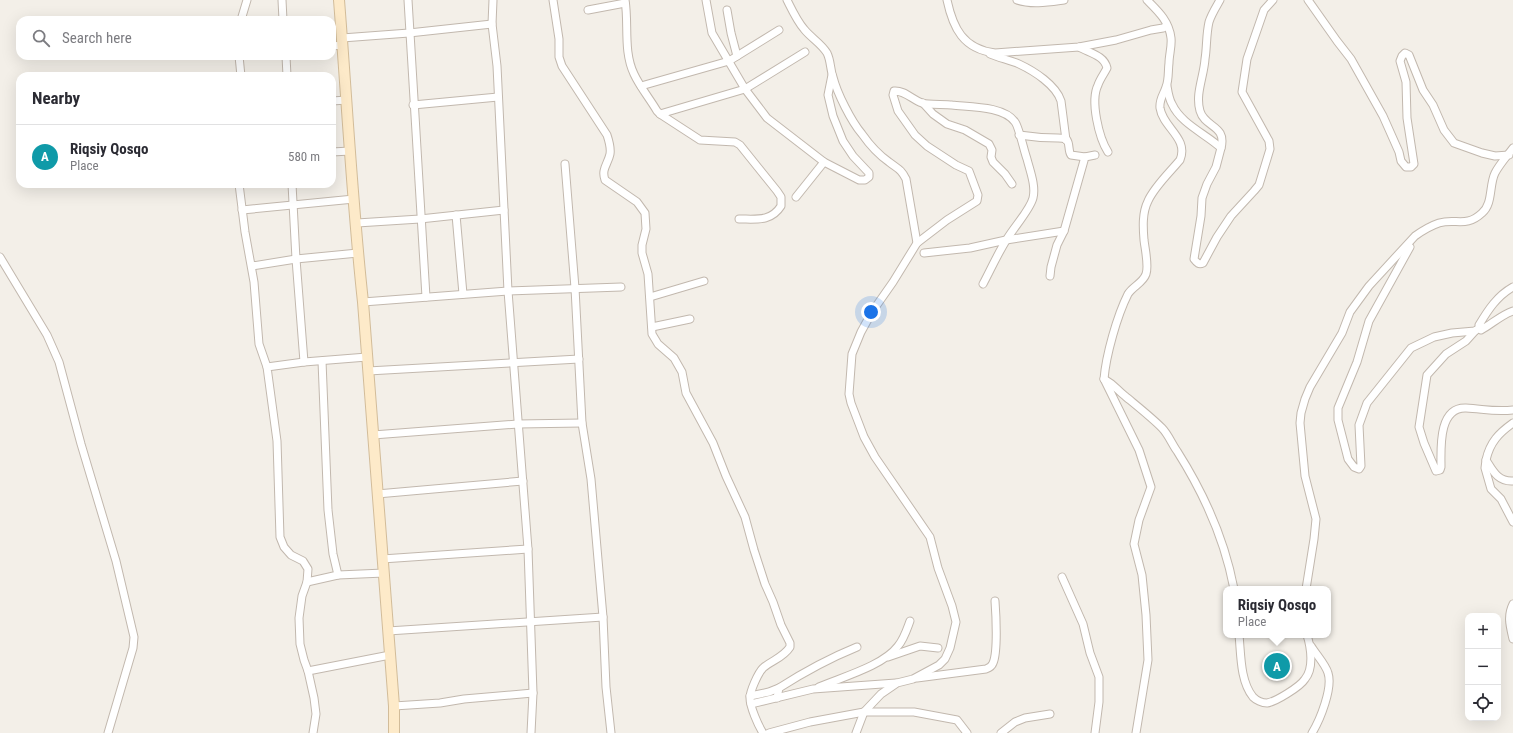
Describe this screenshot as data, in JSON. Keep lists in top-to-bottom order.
{
  "page": {
    "search": "Search here",
    "heading": "Nearby",
    "list": [
      {
        "mark": "A",
        "name": "Riqsiy Qosqo",
        "note": "Place",
        "value": "580 m"
      }
    ],
    "popup": ["Riqsiy Qosqo", "Place"],
    "map_buttons": ["+", "−"],
    "pins": "A"
  }
}
